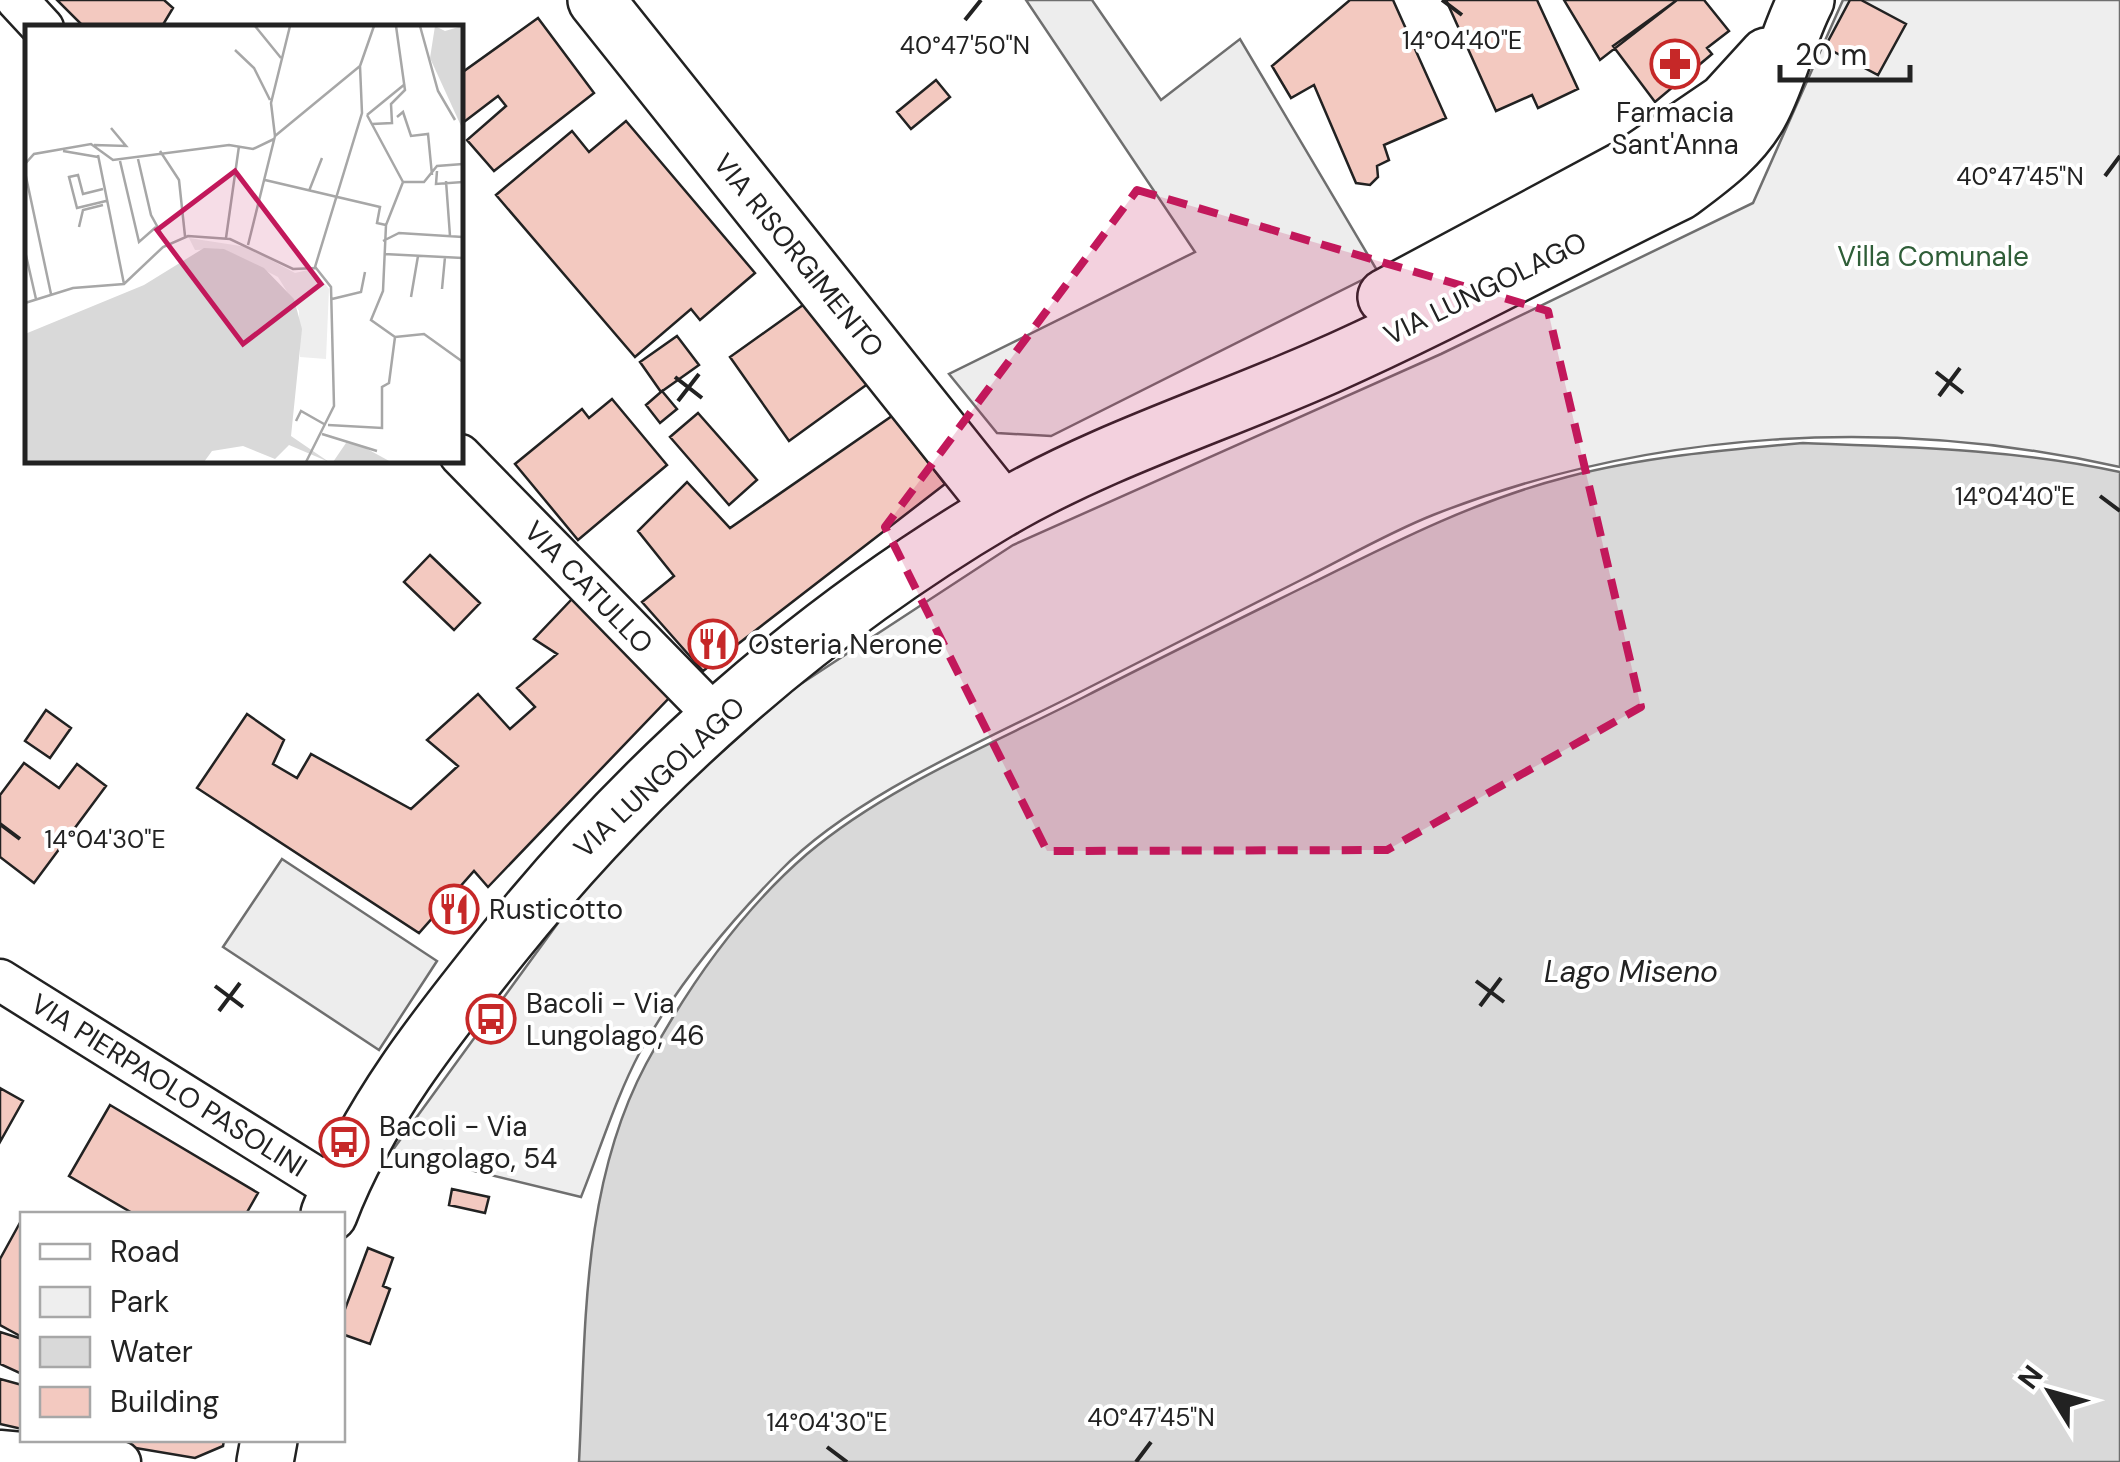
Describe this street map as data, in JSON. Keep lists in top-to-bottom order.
{
  "streets": {
    "main road": ["VIA RISORGIMENTO", "VIA LUNGOLAGO"],
    "street": ["VIA CATULLO", "VIA PIERPAOLO PASOLINI"]
  },
  "crossings": [
    ["VIA RISORGIMENTO", "VIA LUNGOLAGO"],
    ["VIA LUNGOLAGO", "VIA CATULLO"],
    ["VIA LUNGOLAGO", "VIA PIERPAOLO PASOLINI"]
  ],
  "water": ["Lago Miseno"],
  "parks": ["Villa Comunale"],
  "places": {
    "pharmacy": ["Farmacia Sant'Anna"],
    "restaurant": ["Osteria Nerone", "Rusticotto"],
    "bus stop": ["Bacoli - Via Lungolago, 46", "Bacoli - Via Lungolago, 54"]
  },
  "legend": [
    "Road",
    "Park",
    "Water",
    "Building"
  ],
  "scale_bar": "20 m",
  "north": "top left",
  "coordinates": [
    "14°04'40\"E",
    "40°47'50\"N",
    "40°47'45\"N",
    "14°04'30\"E"
  ]
}
